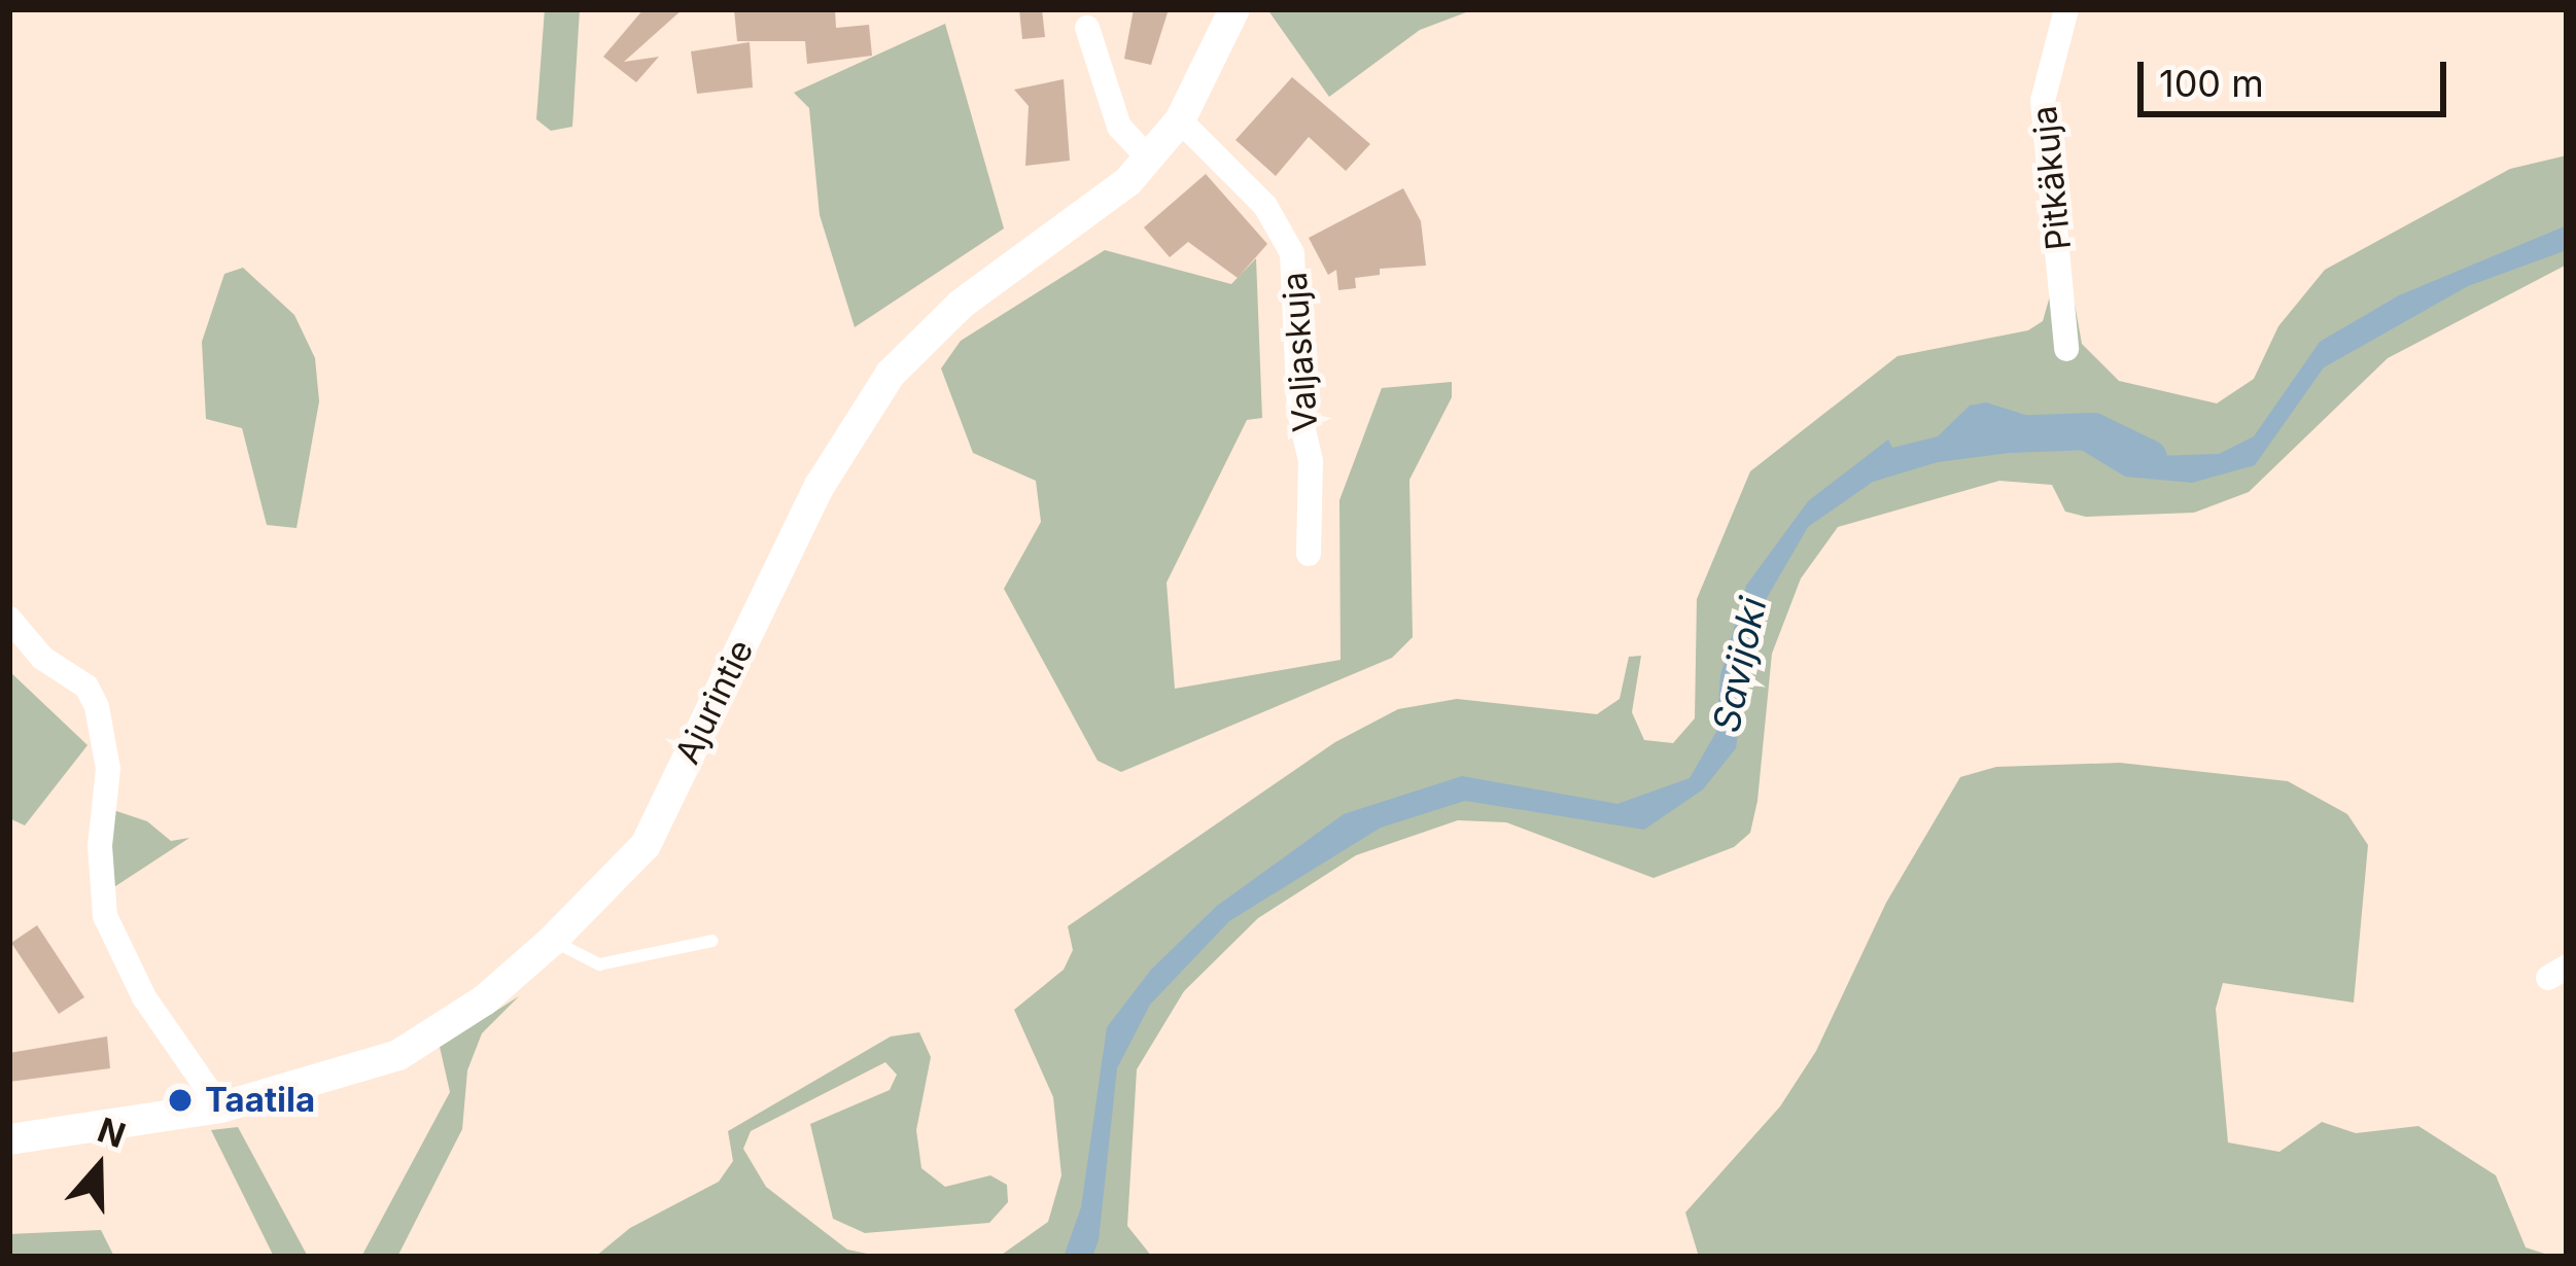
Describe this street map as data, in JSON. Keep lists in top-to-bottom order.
{
  "streets": {
    "street": ["Pitkäkuja", "Valjaskuja", "Ajurintie"]
  },
  "crossings": [
    ["Valjaskuja", "Ajurintie"]
  ],
  "water": ["Savijoki"],
  "places": ["Taatila"],
  "scale_bar": "100 m",
  "north": "top"
}
